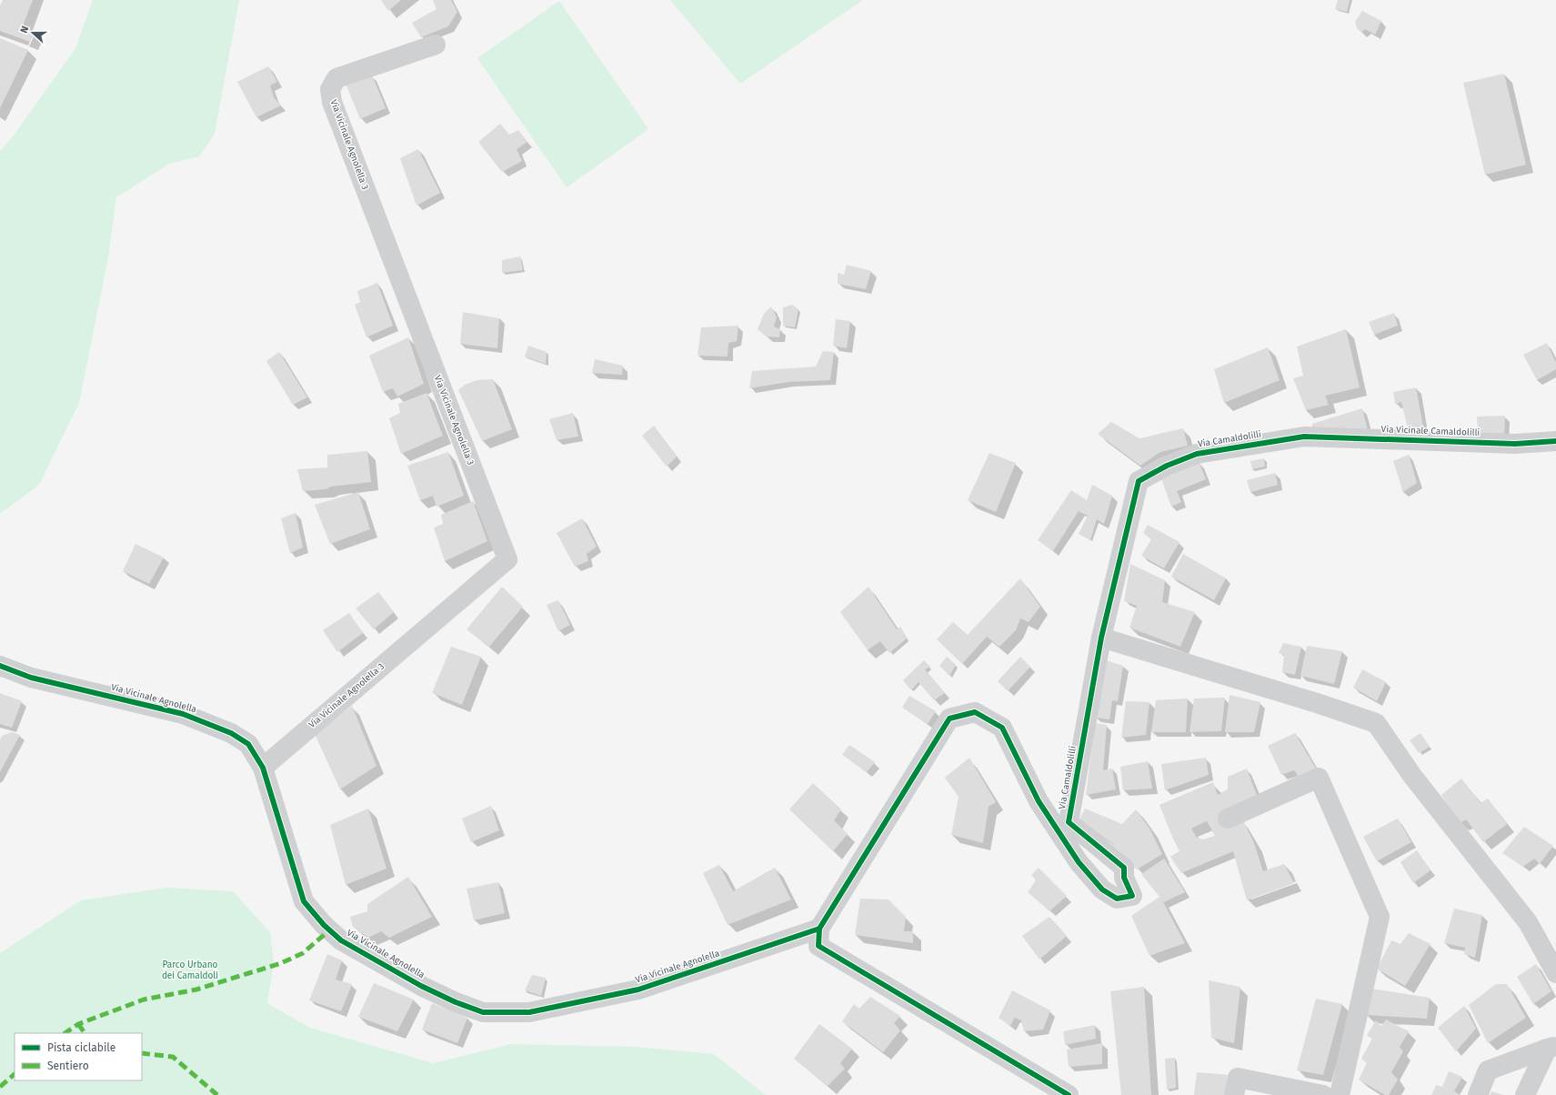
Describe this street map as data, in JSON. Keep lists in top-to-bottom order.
{
  "streets": {
    "street": [
      "Via Vicinale Agnolella 3",
      "Via Vicinale Camaldolilli",
      "Via Camaldolilli",
      "Via Vicinale Agnolella"
    ]
  },
  "crossings": [
    ["Via Vicinale Agnolella 3", "Via Vicinale Agnolella"],
    ["Via Vicinale Camaldolilli", "Via Camaldolilli"],
    ["Via Camaldolilli", "Via Vicinale Agnolella"]
  ],
  "parks": ["Parco Urbano dei Camaldoli"],
  "legend": ["Pista ciclabile", "Sentiero"],
  "north": "left"
}
